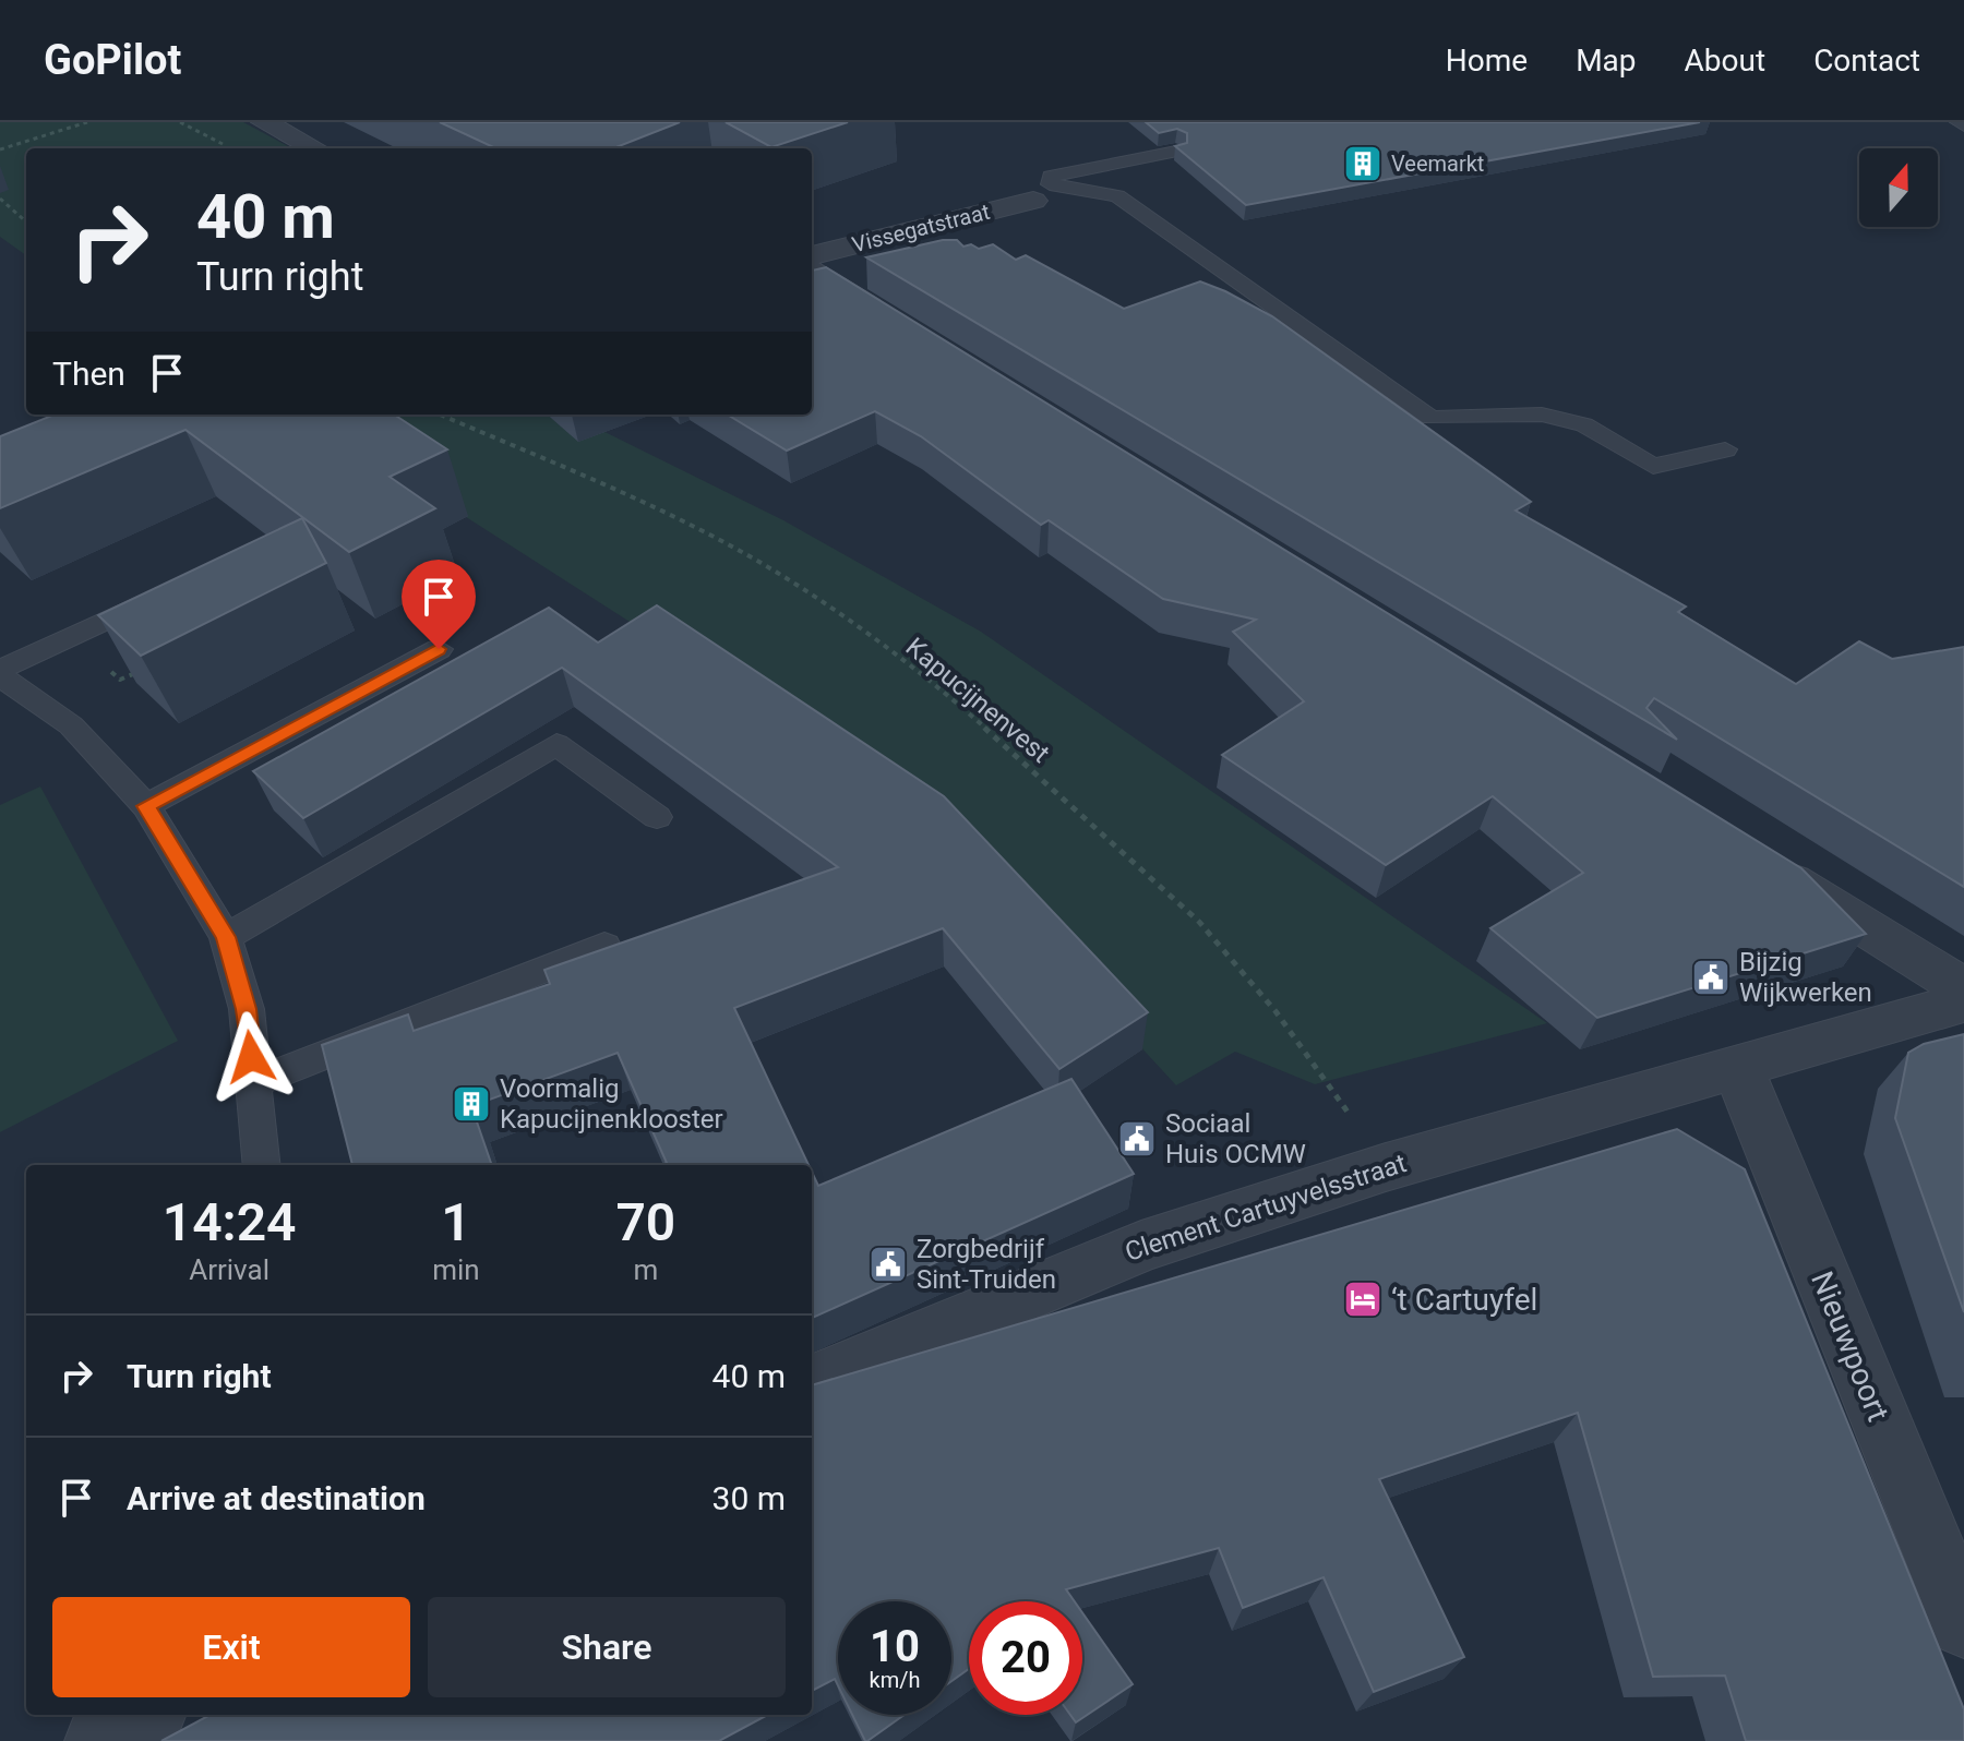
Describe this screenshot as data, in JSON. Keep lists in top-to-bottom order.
{
  "streets": {
    "street": ["Vissegatstraat", "Clement Cartuyvelsstraat", "Nieuwpoort"],
    "path": ["Kapucijnenvest"]
  },
  "crossings": [
    ["Kapucijnenvest", "Clement Cartuyvelsstraat"],
    ["Clement Cartuyvelsstraat", "Nieuwpoort"]
  ],
  "places": {
    "building": ["Veemarkt", "Voormalig Kapucijnenklooster"],
    "public building": ["Bijzig Wijkwerken", "Sociaal Huis OCMW", "Zorgbedrijf Sint-Truiden"],
    "hotel": ["‘t Cartuyfel"]
  },
  "north": "top",
  "page": {
    "header": "GoPilot",
    "nav": [
      "Home",
      "Map",
      "About",
      "Contact"
    ],
    "turn": ["40 m", "Turn right"],
    "then": "Then",
    "eta": [
      "14:24",
      "Arrival",
      "1",
      "min",
      "70",
      "m"
    ],
    "list": [
      {
        "name": "Turn right",
        "value": "40 m"
      },
      {
        "name": "Arrive at destination",
        "value": "30 m"
      }
    ],
    "buttons": ["Exit", "Share"],
    "speed": "10 km/h",
    "limit": "20"
  }
}
